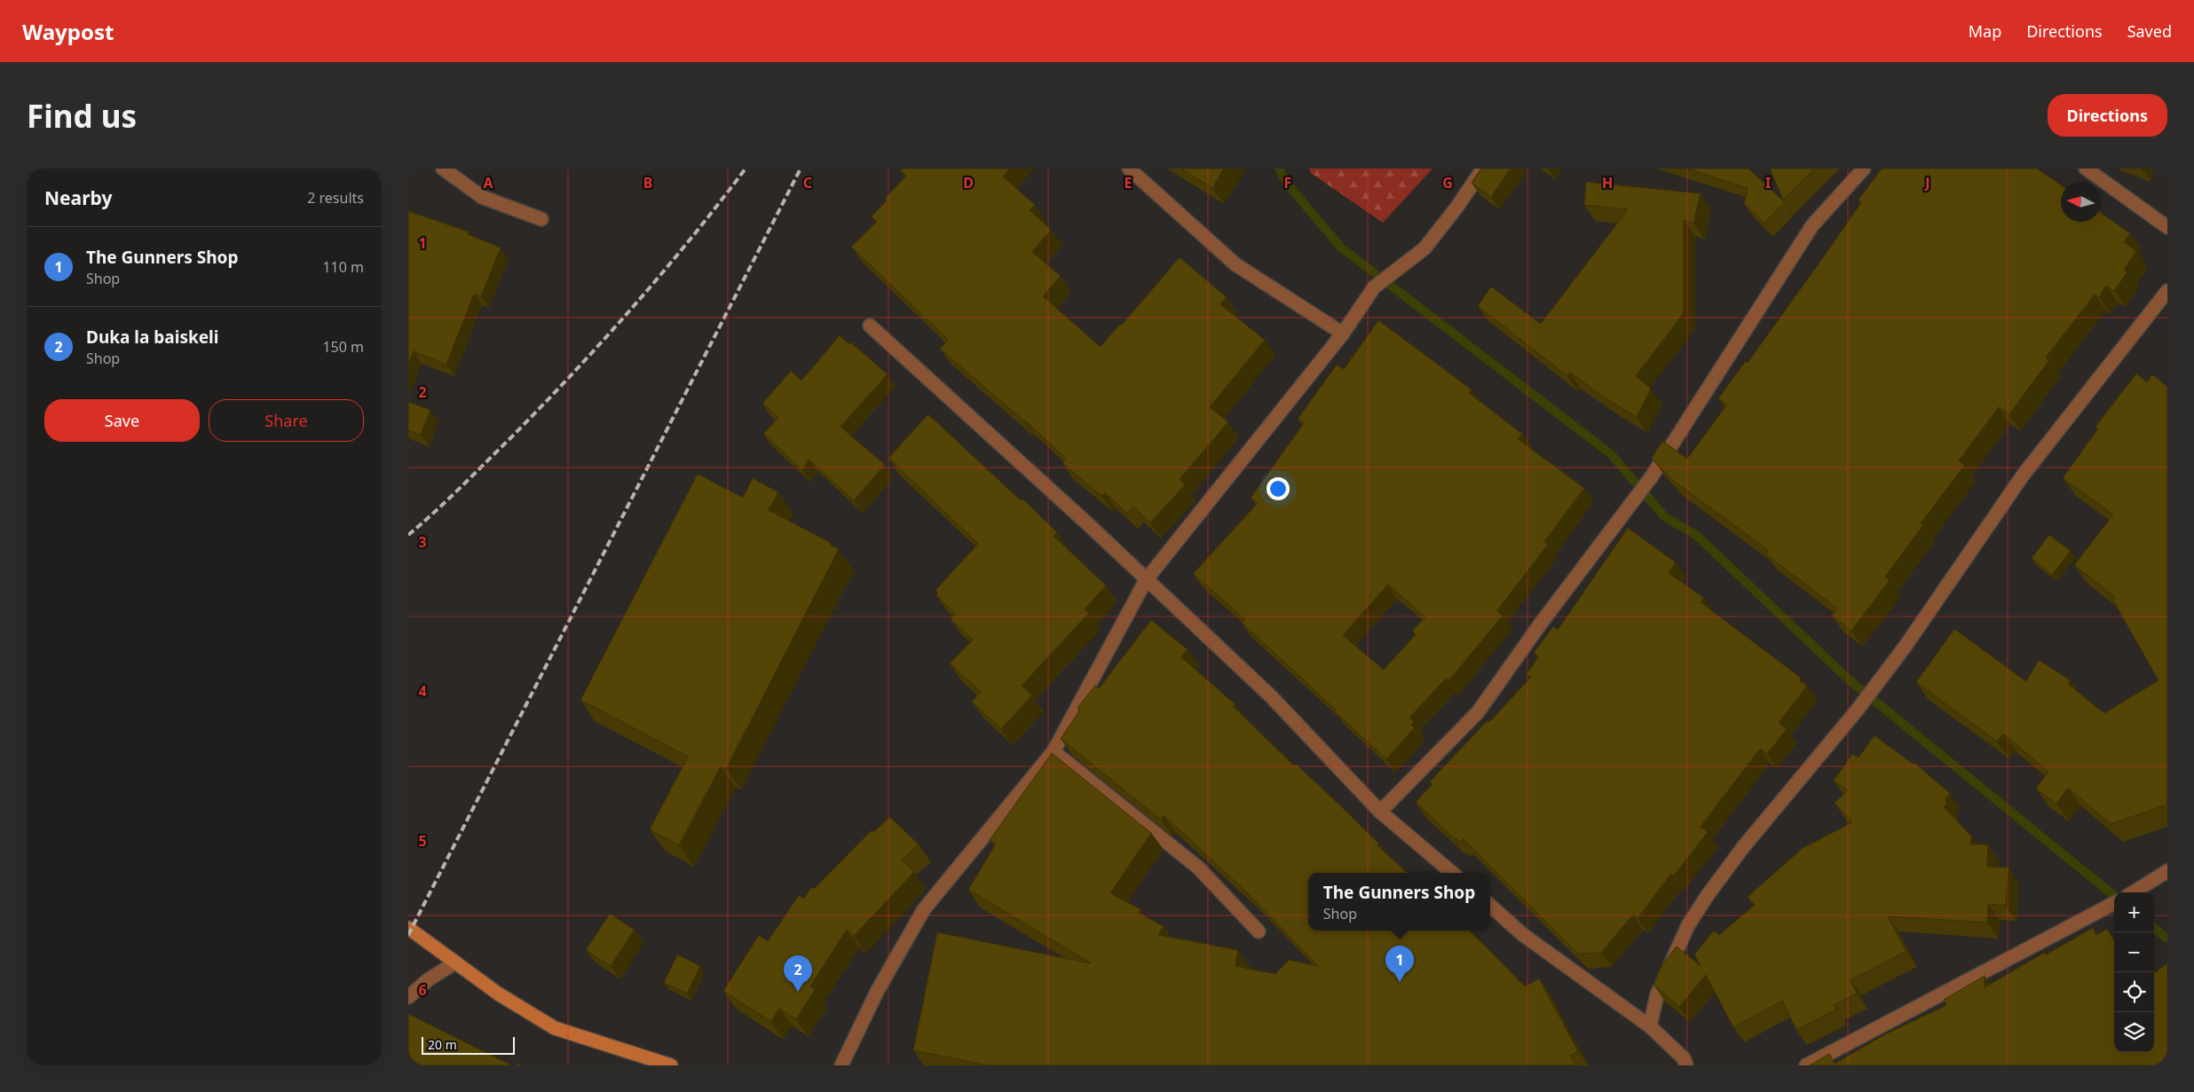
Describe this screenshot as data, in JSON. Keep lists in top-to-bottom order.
{
  "scale_bar": "20 m",
  "north": "left",
  "page": {
    "header": "Waypost",
    "nav": ["Map", "Directions", "Saved"],
    "buttons": [
      "Directions",
      ["Save", "Share"]
    ],
    "title": "Find us",
    "heading": ["Nearby", "2 results"],
    "list": [
      {
        "mark": "1",
        "name": "The Gunners Shop",
        "note": "Shop",
        "value": "110 m"
      },
      {
        "mark": "2",
        "name": "Duka la baiskeli",
        "note": "Shop",
        "value": "150 m"
      }
    ],
    "popup": ["The Gunners Shop", "Shop"],
    "map_buttons": ["+", "−"],
    "pins": ["1", "2"],
    "scale": "20 m"
  },
  "grid": {
    "columns": [
      "A",
      "B",
      "C",
      "D",
      "E",
      "F",
      "G",
      "H",
      "I",
      "J"
    ],
    "rows": [
      "1",
      "2",
      "3",
      "4",
      "5",
      "6"
    ]
  }
}
